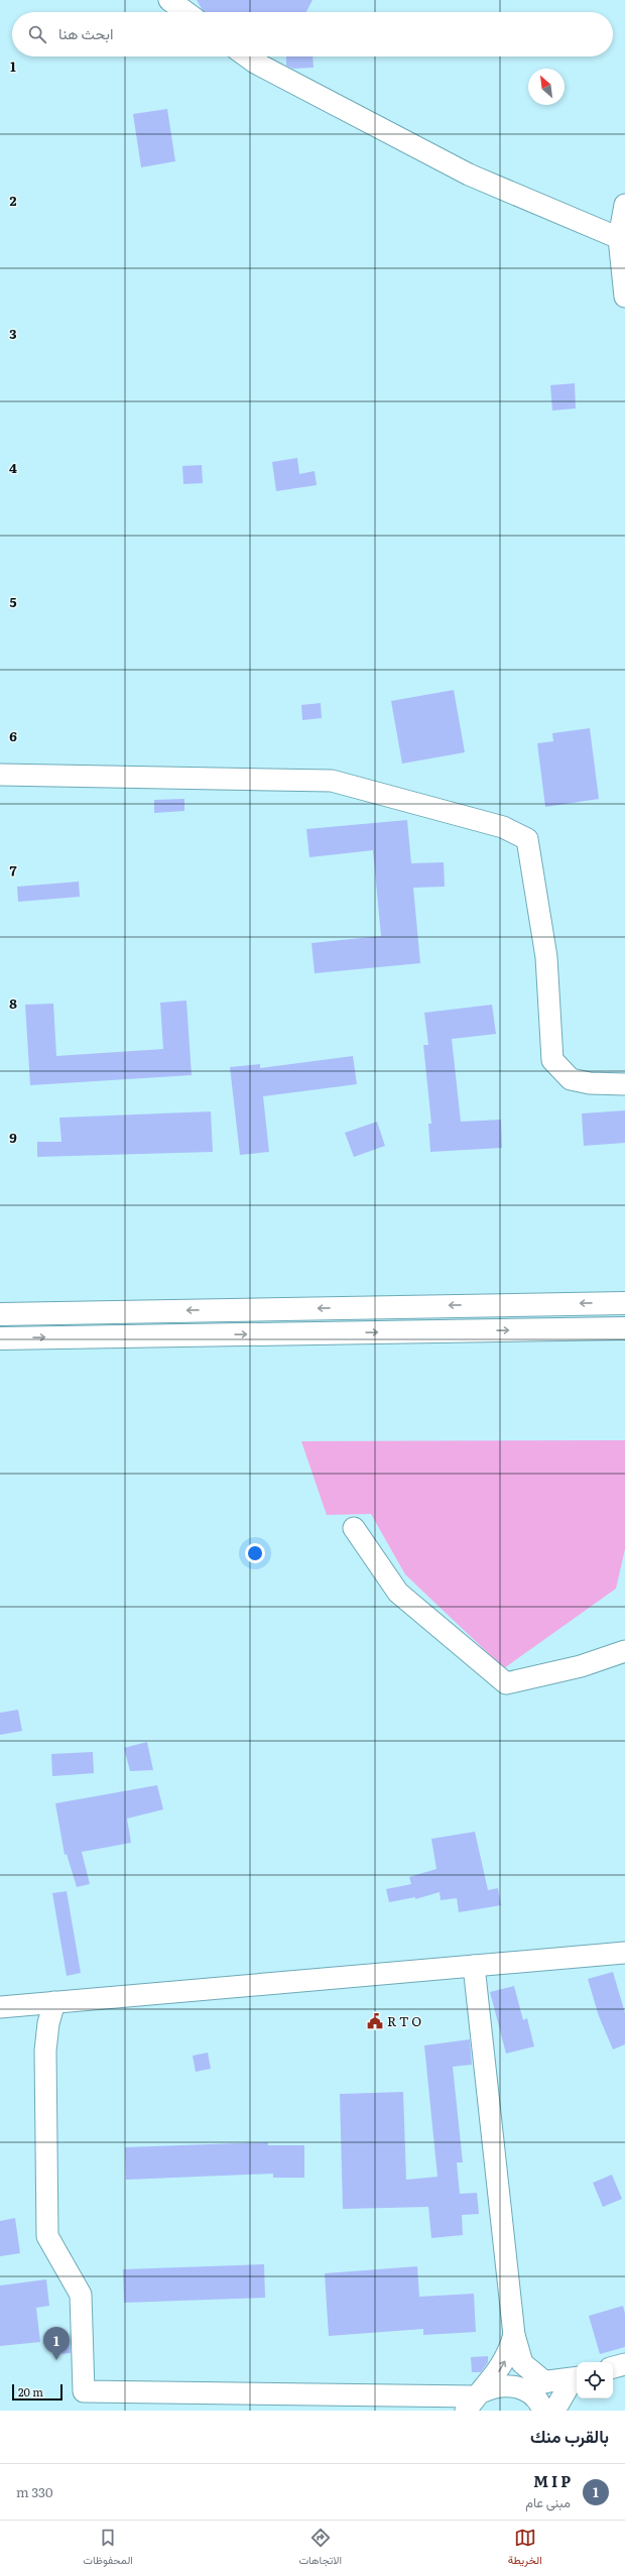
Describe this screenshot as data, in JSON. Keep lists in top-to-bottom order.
{
  "places": {
    "public building": ["R T O"]
  },
  "scale_bar": "20 m",
  "north": "top left",
  "page": {
    "search": "ابحث هنا",
    "pins": "1",
    "scale": "20 m",
    "heading": "بالقرب منك",
    "list": [
      {
        "mark": "1",
        "name": "M I P",
        "note": "مبنى عام",
        "value": "330 m"
      }
    ],
    "nav": ["الخريطة", "الاتجاهات", "المحفوظات"]
  },
  "grid": {
    "rows": [
      "1",
      "2",
      "3",
      "4",
      "5",
      "6",
      "7",
      "8",
      "9"
    ]
  }
}
